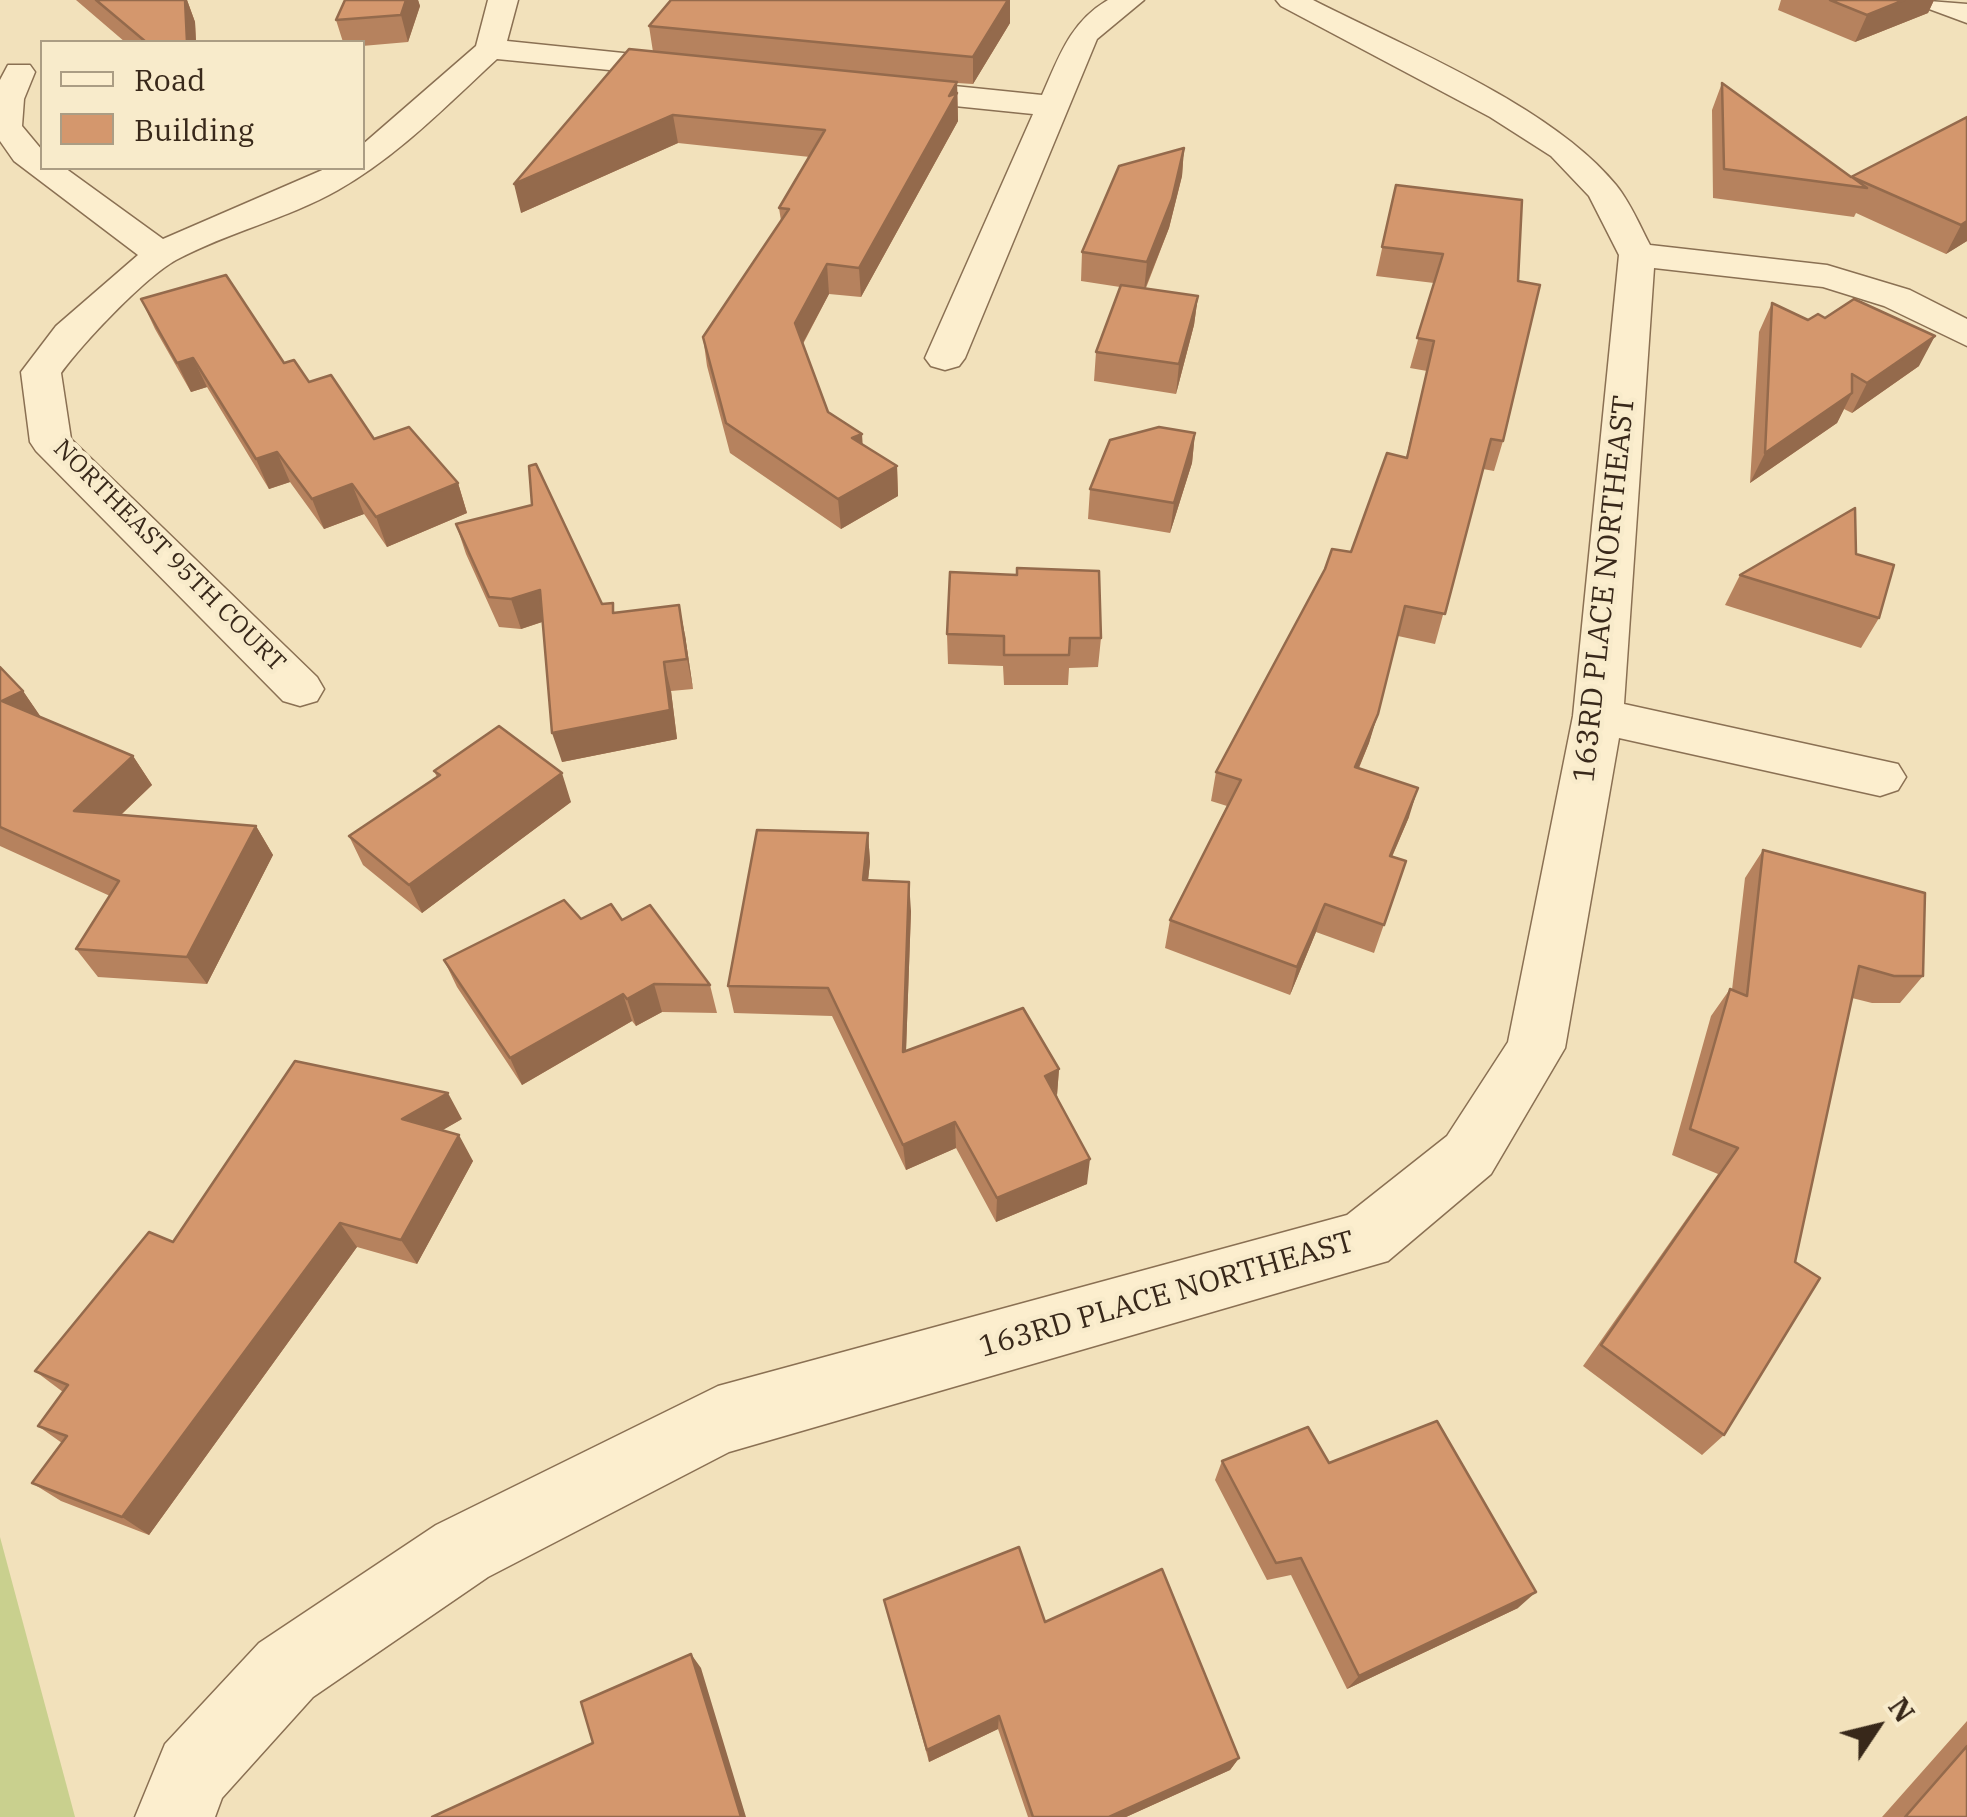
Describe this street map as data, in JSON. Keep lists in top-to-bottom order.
{
  "streets": {
    "street": ["NORTHEAST 95TH COURT", "163RD PLACE NORTHEAST"]
  },
  "legend": ["Road", "Building"],
  "north": "top right"
}
